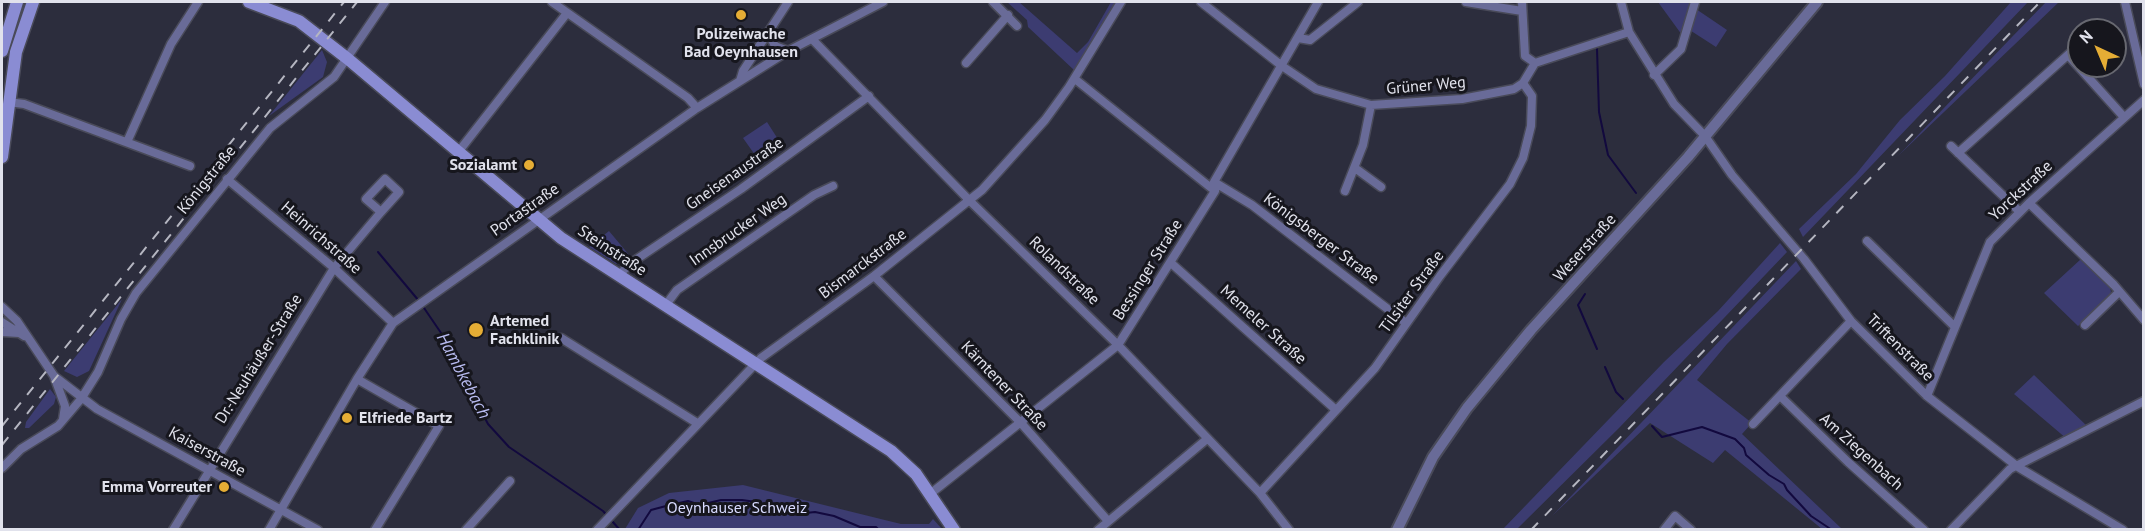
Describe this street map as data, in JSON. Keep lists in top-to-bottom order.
{
  "streets": {
    "main road": ["Steinstraße"],
    "street": [
      "Grüner Weg",
      "Gneisenaustraße",
      "Königstraße",
      "Yorckstraße",
      "Portastraße",
      "Innsbrucker Weg",
      "Heinrichstraße",
      "Königsberger Straße",
      "Weserstraße",
      "Bismarckstraße",
      "Bessinger Straße",
      "Rolandstraße",
      "Tilsiter Straße",
      "Memeler Straße",
      "Triftenstraße",
      "Dr.-Neuhäußer-Straße",
      "Kärntener Straße",
      "Kaiserstraße",
      "Am Ziegenbach"
    ]
  },
  "crossings": [
    ["Grüner Weg", "Bessinger Straße"],
    ["Grüner Weg", "Tilsiter Straße"],
    ["Gneisenaustraße", "Steinstraße"],
    ["Gneisenaustraße", "Rolandstraße"],
    ["Königstraße", "Heinrichstraße"],
    ["Königstraße", "Steinstraße"],
    ["Königstraße", "Kaiserstraße"],
    ["Yorckstraße", "Triftenstraße"],
    ["Portastraße", "Heinrichstraße"],
    ["Portastraße", "Steinstraße"],
    ["Portastraße", "Rolandstraße"],
    ["Portastraße", "Kaiserstraße"],
    ["Innsbrucker Weg", "Steinstraße"],
    ["Heinrichstraße", "Dr.-Neuhäußer-Straße"],
    ["Königsberger Straße", "Bismarckstraße"],
    ["Königsberger Straße", "Bessinger Straße"],
    ["Königsberger Straße", "Tilsiter Straße"],
    ["Weserstraße", "Triftenstraße"],
    ["Steinstraße", "Bismarckstraße"],
    ["Steinstraße", "Bessinger Straße"],
    ["Bismarckstraße", "Rolandstraße"],
    ["Bismarckstraße", "Kärntener Straße"],
    ["Bessinger Straße", "Rolandstraße"],
    ["Bessinger Straße", "Memeler Straße"],
    ["Bessinger Straße", "Kärntener Straße"],
    ["Rolandstraße", "Tilsiter Straße"],
    ["Tilsiter Straße", "Memeler Straße"],
    ["Dr.-Neuhäußer-Straße", "Kaiserstraße"]
  ],
  "water": ["Hambkebach"],
  "parks": ["Oeynhauser Schweiz"],
  "places": [
    "Polizeiwache Bad Oeynhausen",
    "Sozialamt",
    "Artemed Fachklinik",
    "Elfriede Bartz",
    "Emma Vorreuter"
  ],
  "north": "top left"
}
